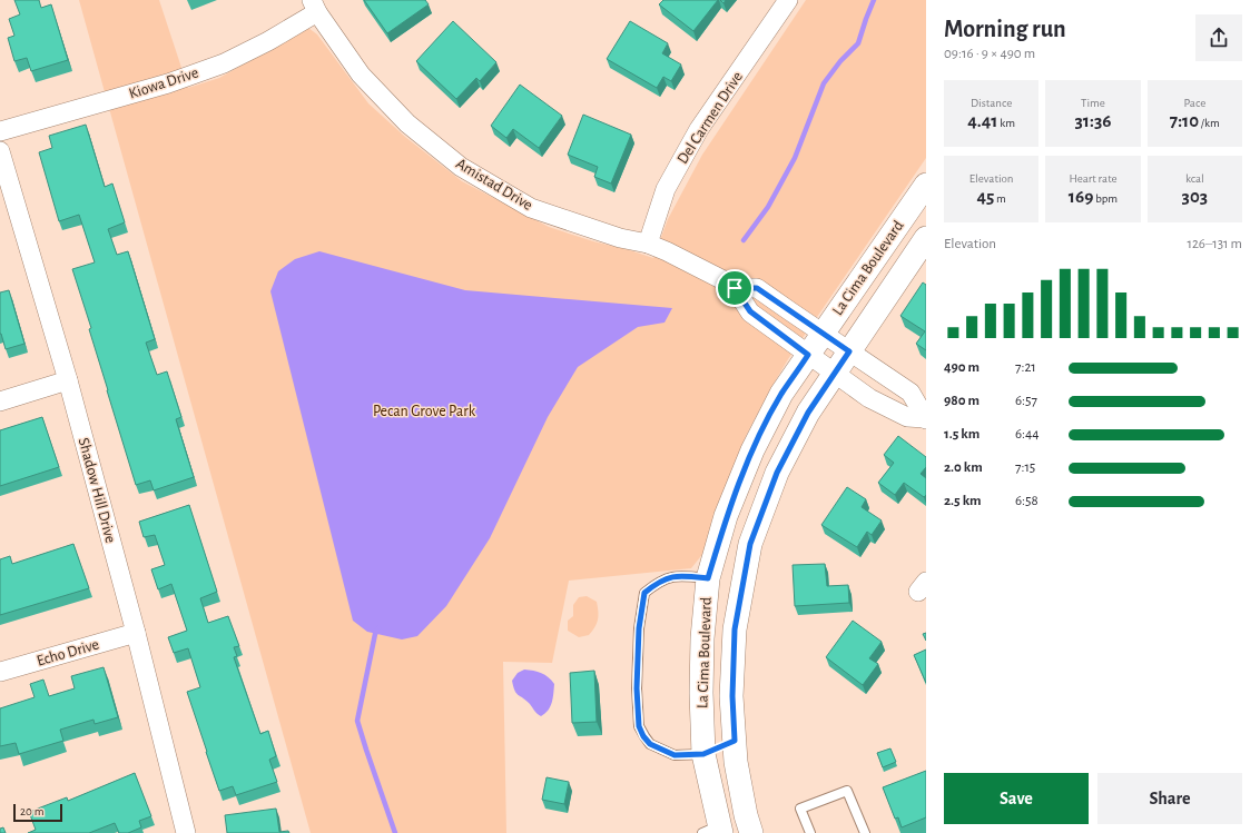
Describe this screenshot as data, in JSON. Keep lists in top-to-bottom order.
{
  "streets": {
    "street": [
      "Kiowa Drive",
      "Del Carmen Drive",
      "Amistad Drive",
      "La Cima Boulevard",
      "Shadow Hill Drive",
      "Echo Drive"
    ]
  },
  "crossings": [
    ["Kiowa Drive", "Amistad Drive"],
    ["Del Carmen Drive", "Amistad Drive"],
    ["Amistad Drive", "La Cima Boulevard"],
    ["Shadow Hill Drive", "Echo Drive"]
  ],
  "parks": ["Pecan Grove Park"],
  "scale_bar": "20 m",
  "page": {
    "heading": ["Morning run", "09:16 · 9 × 490 m"],
    "stats": [
      ["Distance", "4.41 km"],
      ["Time", "31:36"],
      ["Pace", "7:10 /km"],
      ["Elevation", "45 m"],
      ["Heart rate", "169 bpm"],
      ["kcal", "303"]
    ],
    "chart": ["Elevation", "126–131 m"],
    "list": [
      {
        "name": "490 m",
        "note": "7:21"
      },
      {
        "name": "980 m",
        "note": "6:57"
      },
      {
        "name": "1.5 km",
        "note": "6:44"
      },
      {
        "name": "2.0 km",
        "note": "7:15"
      },
      {
        "name": "2.5 km",
        "note": "6:58"
      }
    ],
    "buttons": ["Save", "Share"],
    "scale": "20 m"
  }
}
